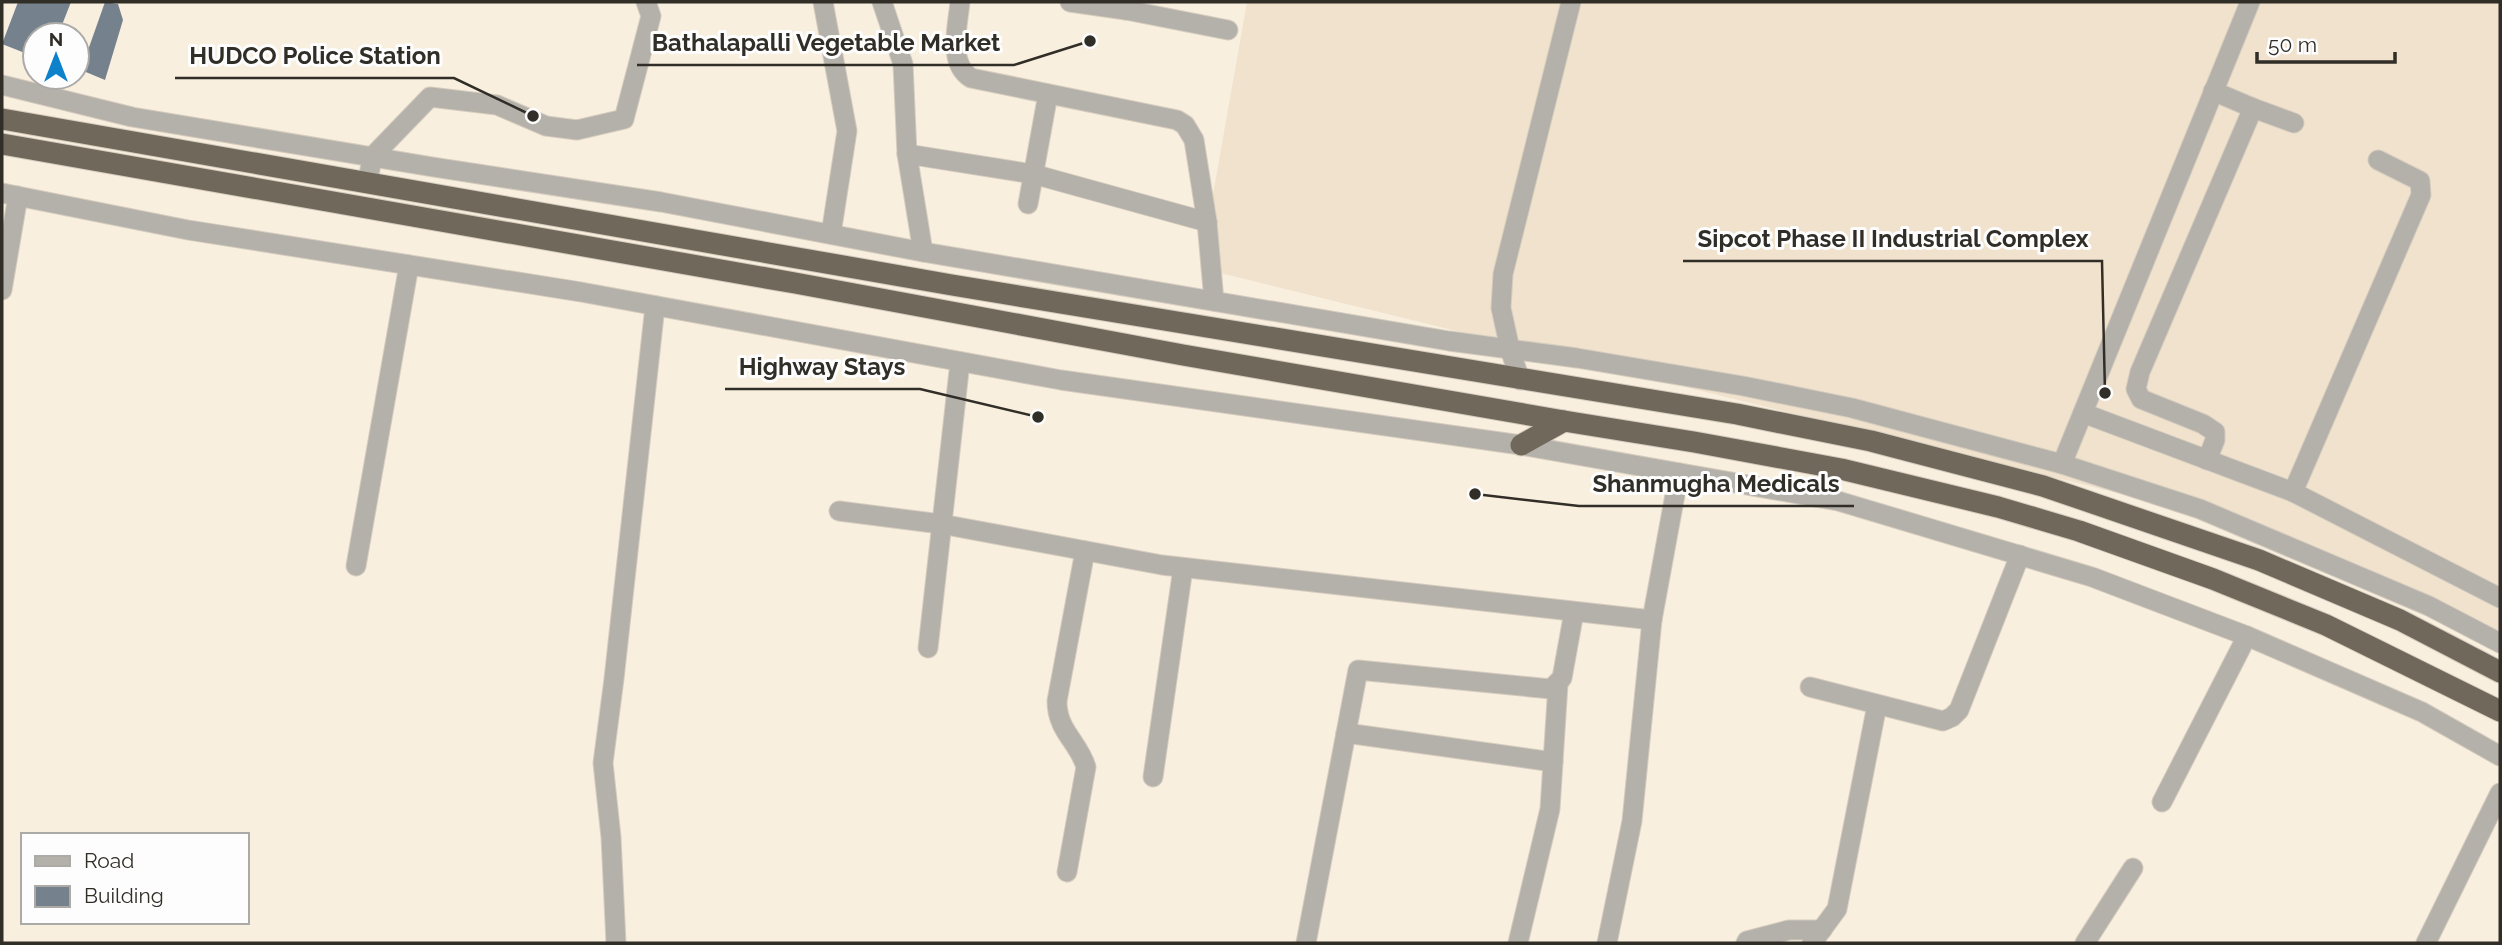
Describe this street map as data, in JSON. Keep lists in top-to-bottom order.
{
  "places": [
    "Bathalapalli Vegetable Market",
    "HUDCO Police Station",
    "Sipcot Phase II Industrial Complex",
    "Highway Stays",
    "Shanmugha Medicals"
  ],
  "legend": ["Road", "Building"],
  "scale_bar": "50 m",
  "north": "top"
}
